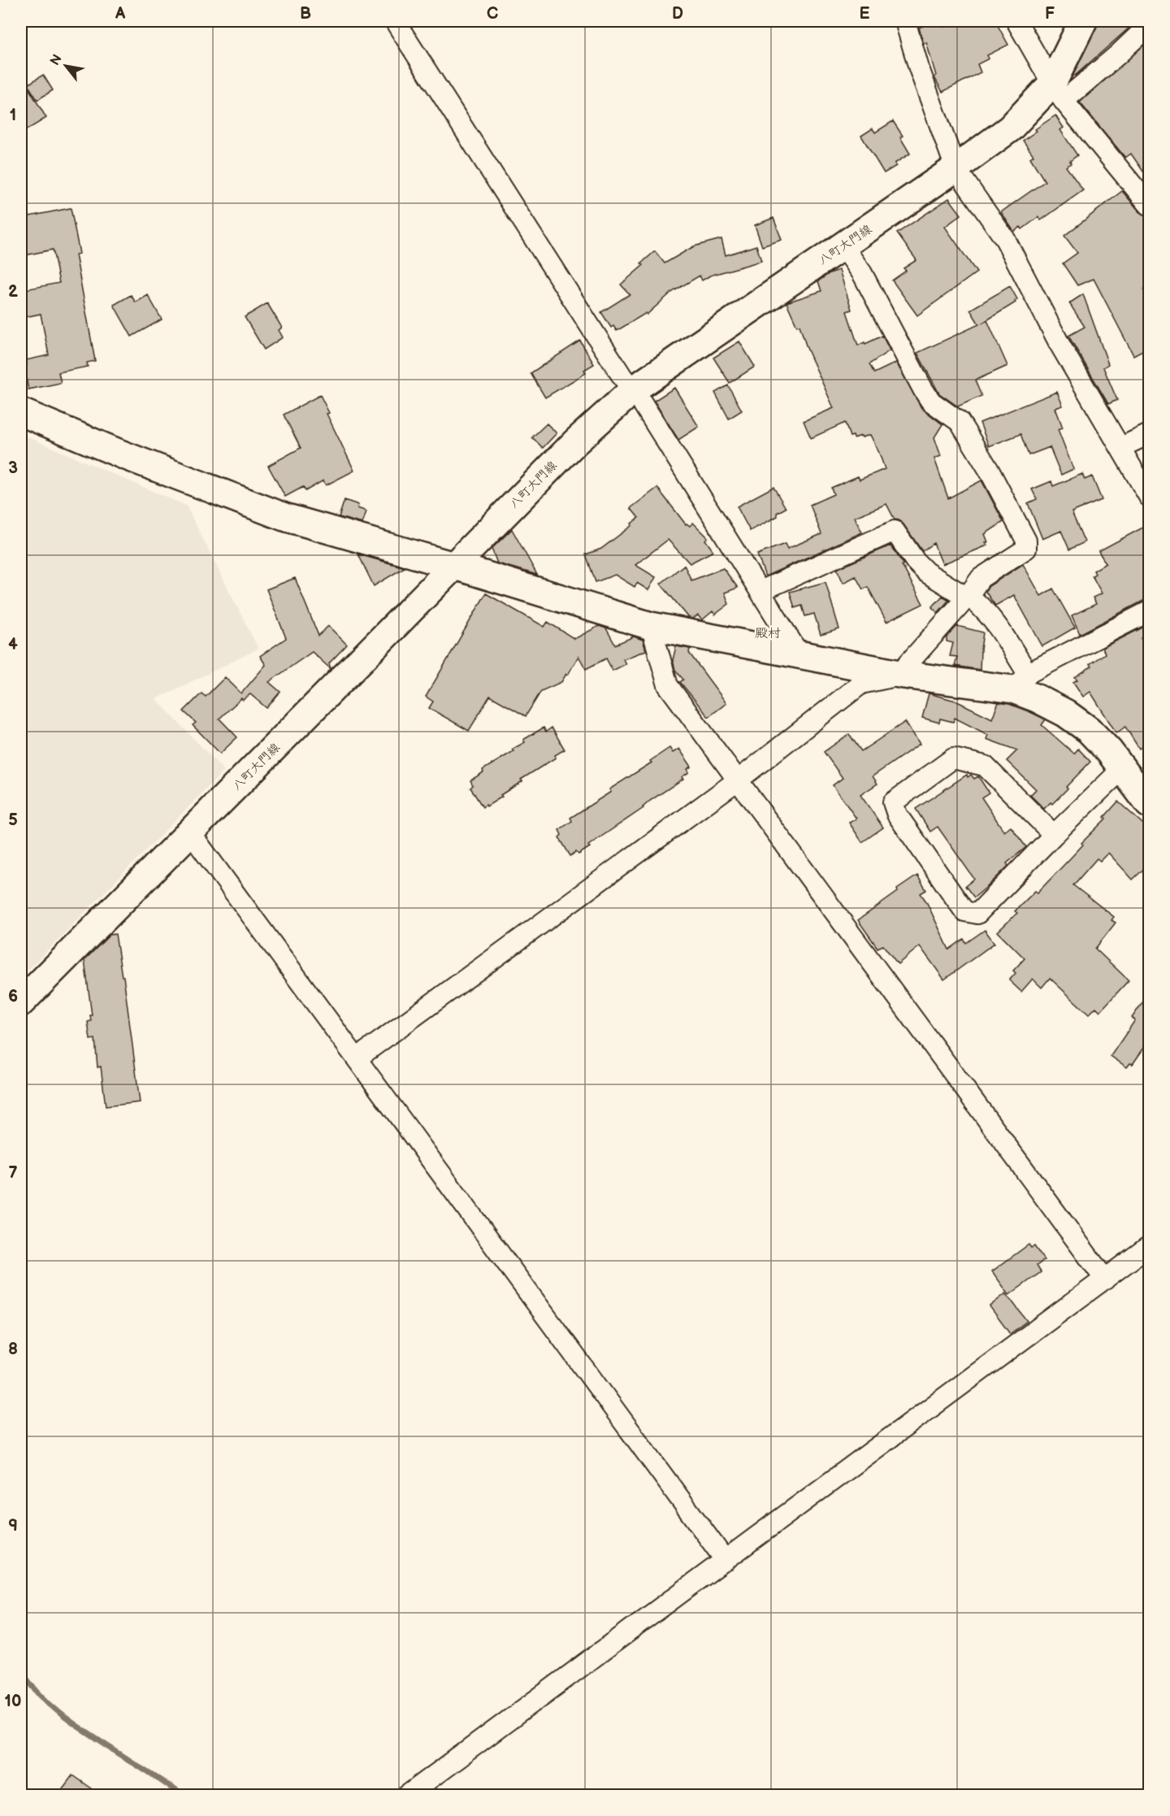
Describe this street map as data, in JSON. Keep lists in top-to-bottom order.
{
  "streets": {
    "main road": ["八町大門線"]
  },
  "districts": ["殿村"],
  "north": "top left",
  "grid": {
    "columns": [
      "A",
      "B",
      "C",
      "D",
      "E",
      "F"
    ],
    "rows": [
      "1",
      "2",
      "3",
      "4",
      "5",
      "6",
      "7",
      "8",
      "9",
      "10"
    ]
  }
}
